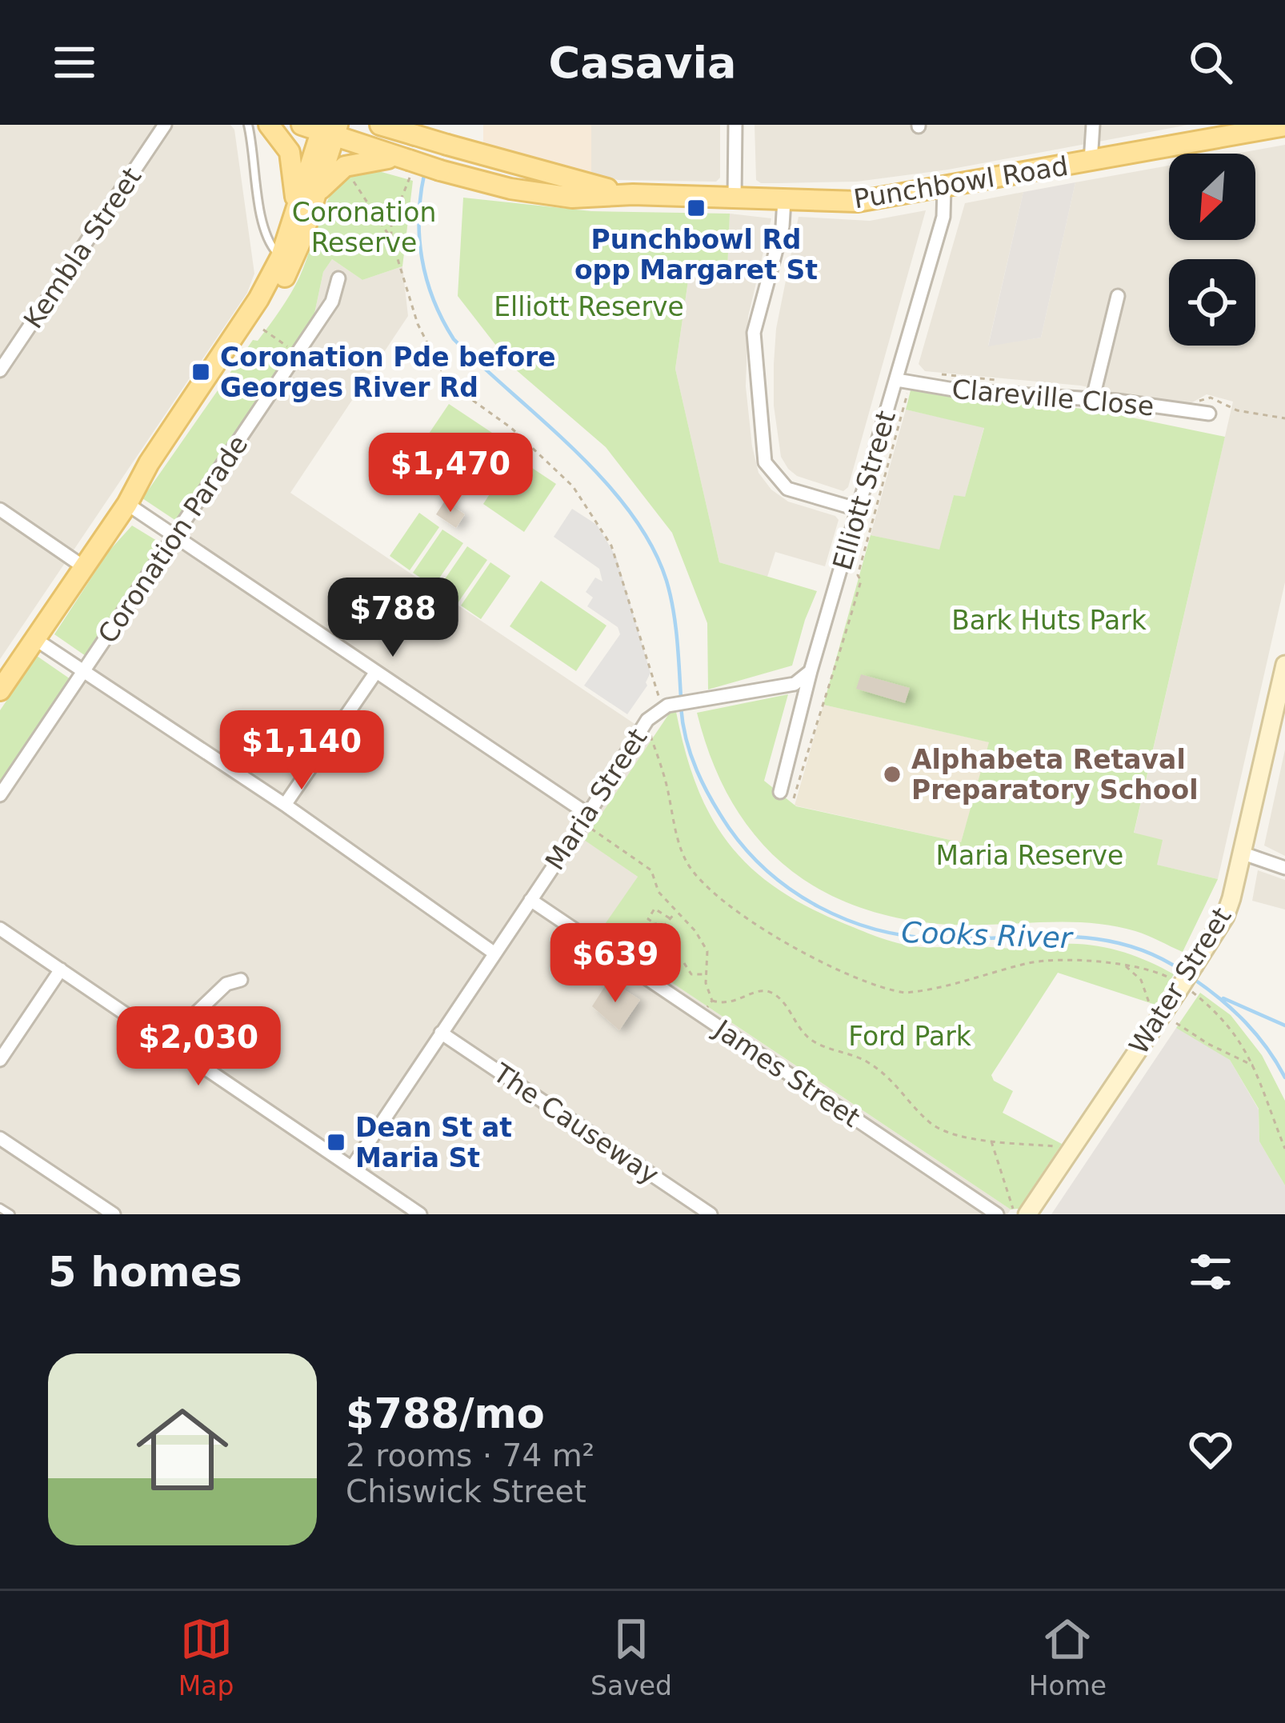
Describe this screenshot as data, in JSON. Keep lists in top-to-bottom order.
{
  "streets": {
    "main road": ["Punchbowl Road", "Coronation Parade", "Water Street"],
    "street": [
      "Kembla Street",
      "Clareville Close",
      "Elliott Street",
      "Maria Street",
      "James Street",
      "The Causeway"
    ]
  },
  "crossings": [
    ["Punchbowl Road", "Elliott Street"],
    ["Punchbowl Road", "Coronation Parade"],
    ["Clareville Close", "Elliott Street"],
    ["Elliott Street", "Maria Street"],
    ["Maria Street", "James Street"],
    ["Maria Street", "The Causeway"]
  ],
  "water": ["Cooks River"],
  "parks": [
    "Coronation Reserve",
    "Elliott Reserve",
    "Bark Huts Park",
    "Maria Reserve",
    "Ford Park"
  ],
  "places": {
    "transit": ["Punchbowl Rd opp Margaret St", "Coronation Pde before Georges River Rd", "Dean St at Maria St"],
    "other": ["Alphabeta Retaval Preparatory School"]
  },
  "north": "bottom left",
  "page": {
    "header": "Casavia",
    "price": [
      "$1,470",
      "$788",
      "$1,140",
      "$639",
      "$2,030"
    ],
    "heading": "5 homes",
    "list": [
      {
        "name": "$788/mo",
        "note": "2 rooms · 74 m² · Chiswick Street"
      }
    ],
    "tabs": ["Map", "Saved", "Home"]
  }
}
